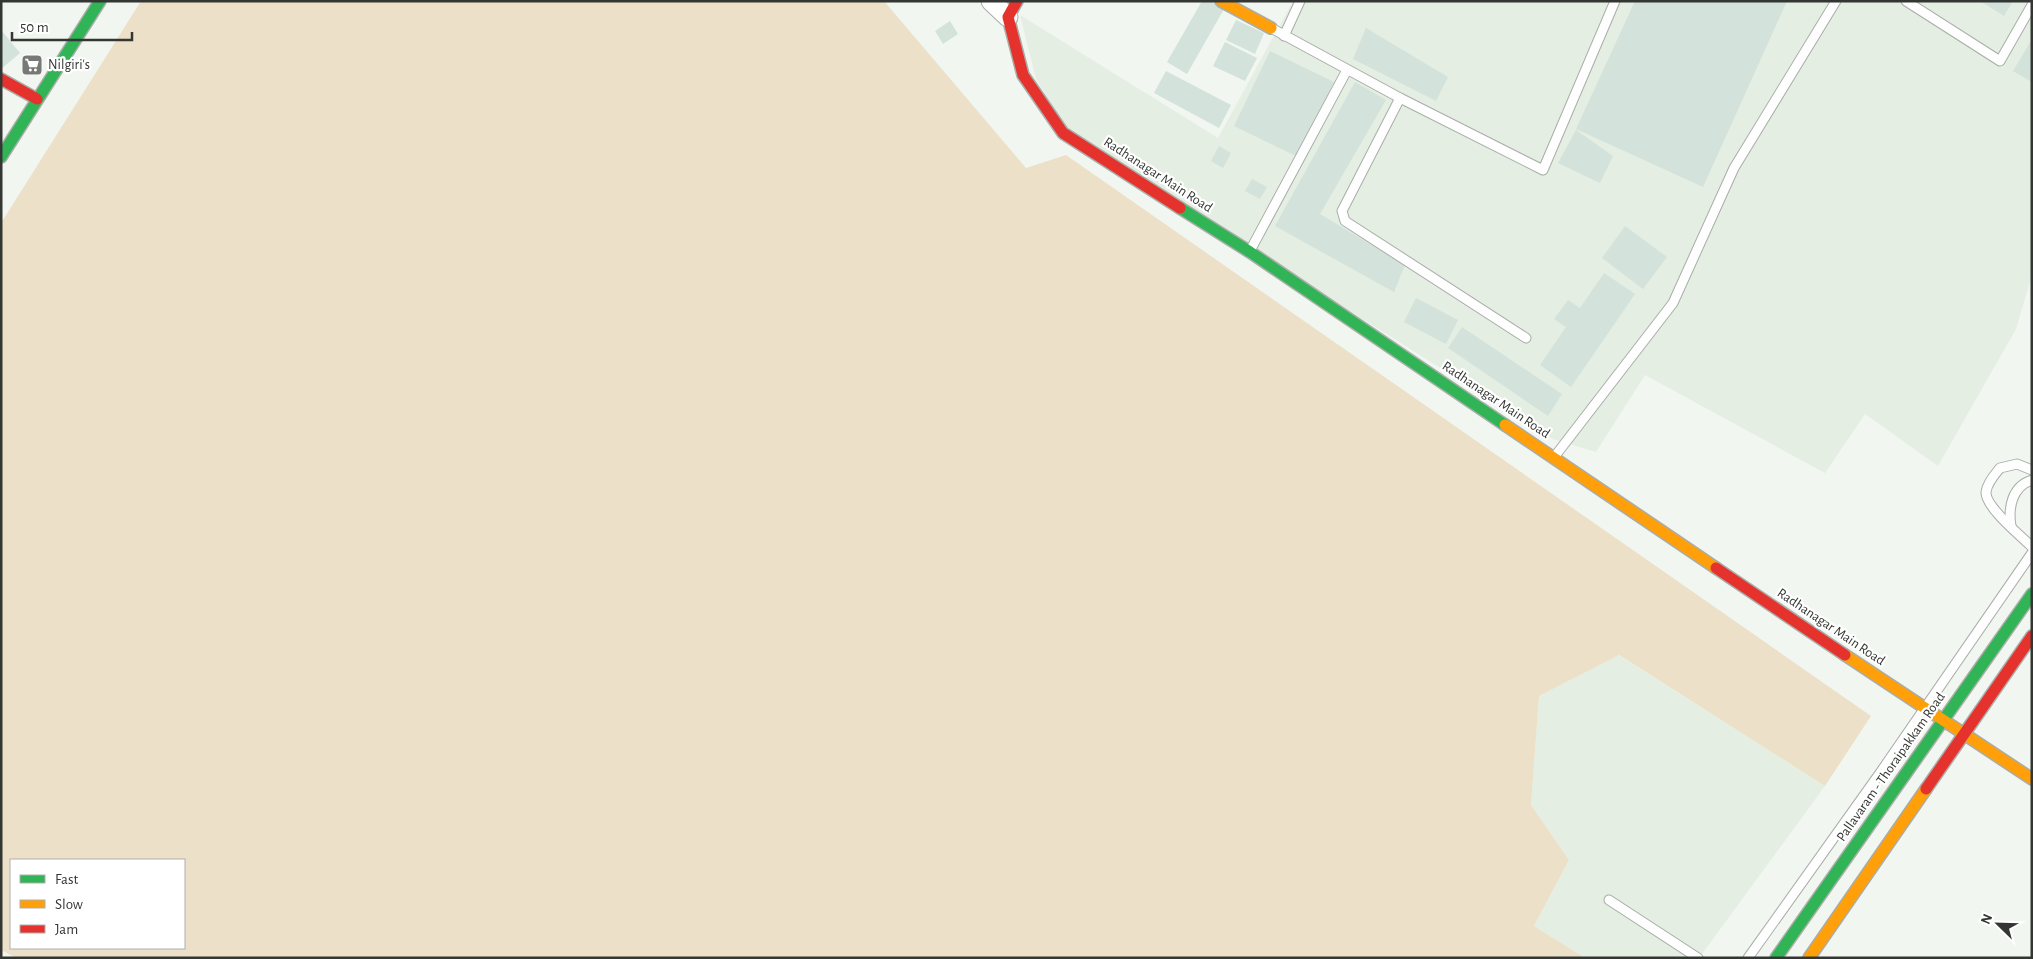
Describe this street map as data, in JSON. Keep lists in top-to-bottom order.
{
  "streets": {
    "street": ["Radhanagar Main Road", "Pallavaram - Thoraipakkam Road"]
  },
  "crossings": [
    ["Radhanagar Main Road", "Pallavaram - Thoraipakkam Road"]
  ],
  "places": {
    "supermarket": ["Nilgiri's"]
  },
  "legend": ["Fast", "Slow", "Jam"],
  "scale_bar": "50 m",
  "north": "top left"
}
